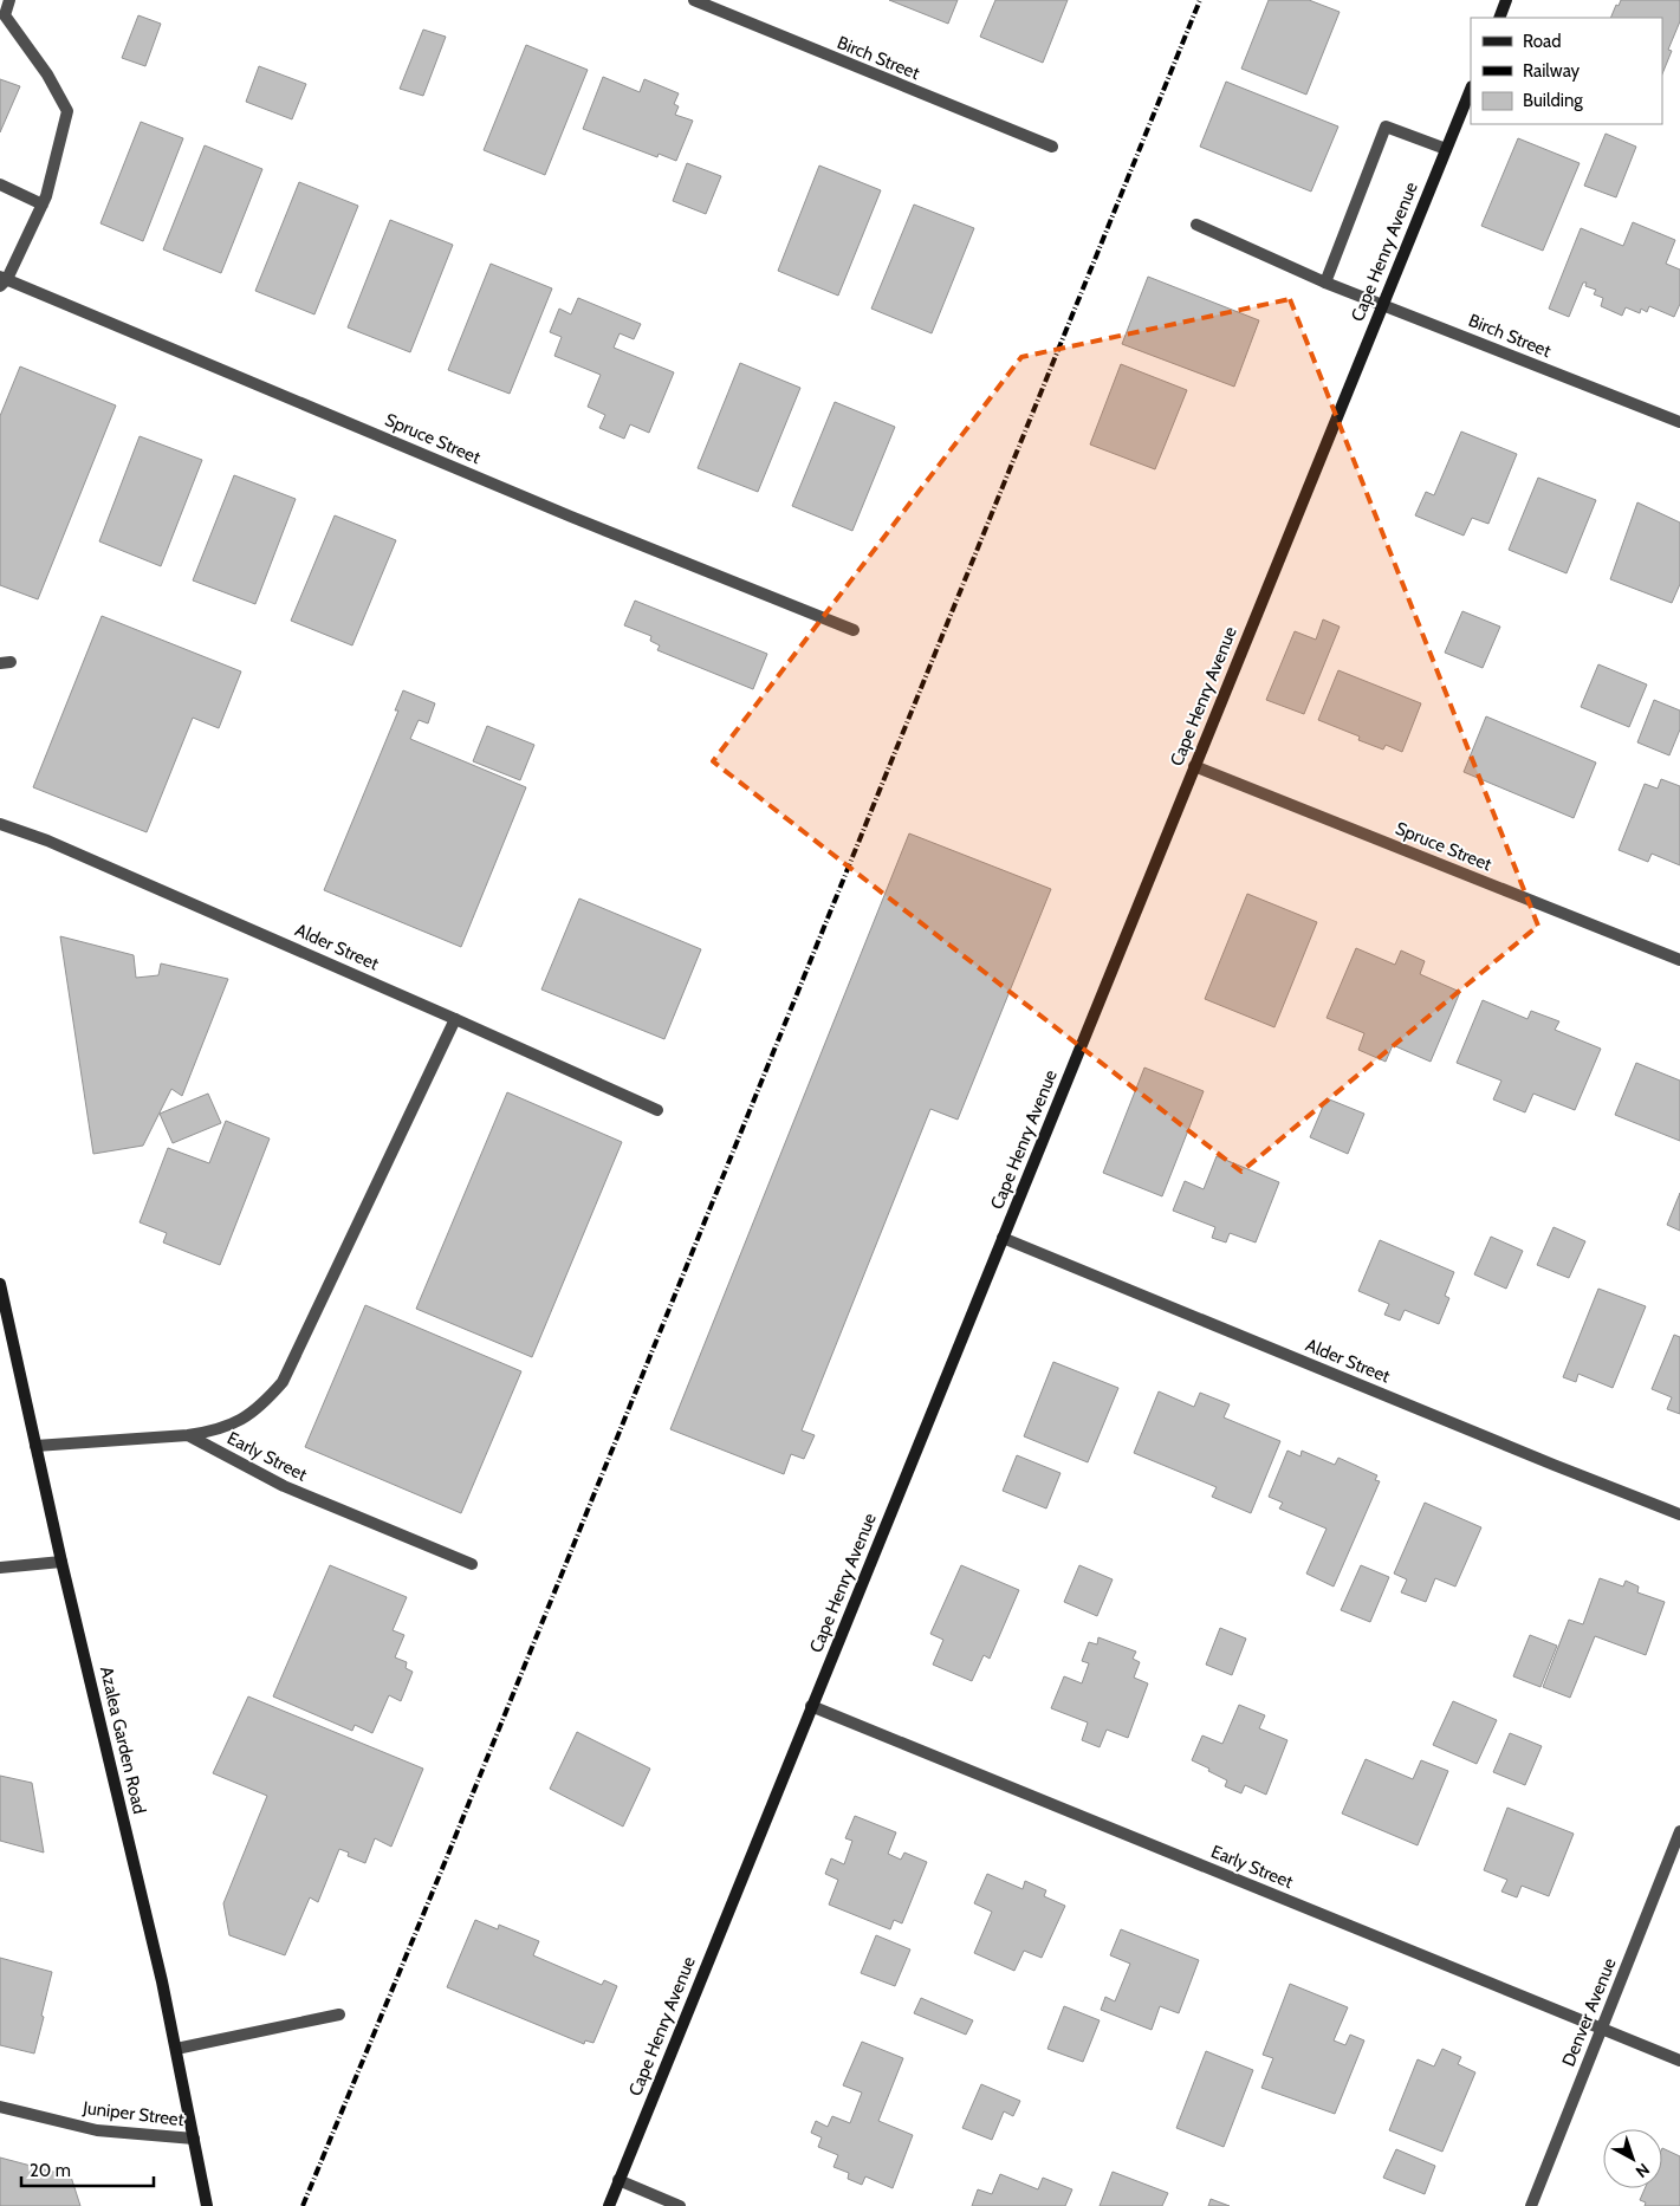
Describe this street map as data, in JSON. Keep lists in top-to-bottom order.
{
  "streets": {
    "street": [
      "Birch Street",
      "Cape Henry Avenue",
      "Spruce Street",
      "Alder Street",
      "Early Street",
      "Azalea Garden Road",
      "Denver Avenue",
      "Juniper Street"
    ]
  },
  "crossings": [
    ["Birch Street", "Cape Henry Avenue"],
    ["Cape Henry Avenue", "Spruce Street"],
    ["Cape Henry Avenue", "Alder Street"],
    ["Cape Henry Avenue", "Early Street"],
    ["Early Street", "Denver Avenue"],
    ["Azalea Garden Road", "Juniper Street"]
  ],
  "legend": ["Road", "Railway", "Building"],
  "scale_bar": "20 m",
  "north": "bottom right"
}
